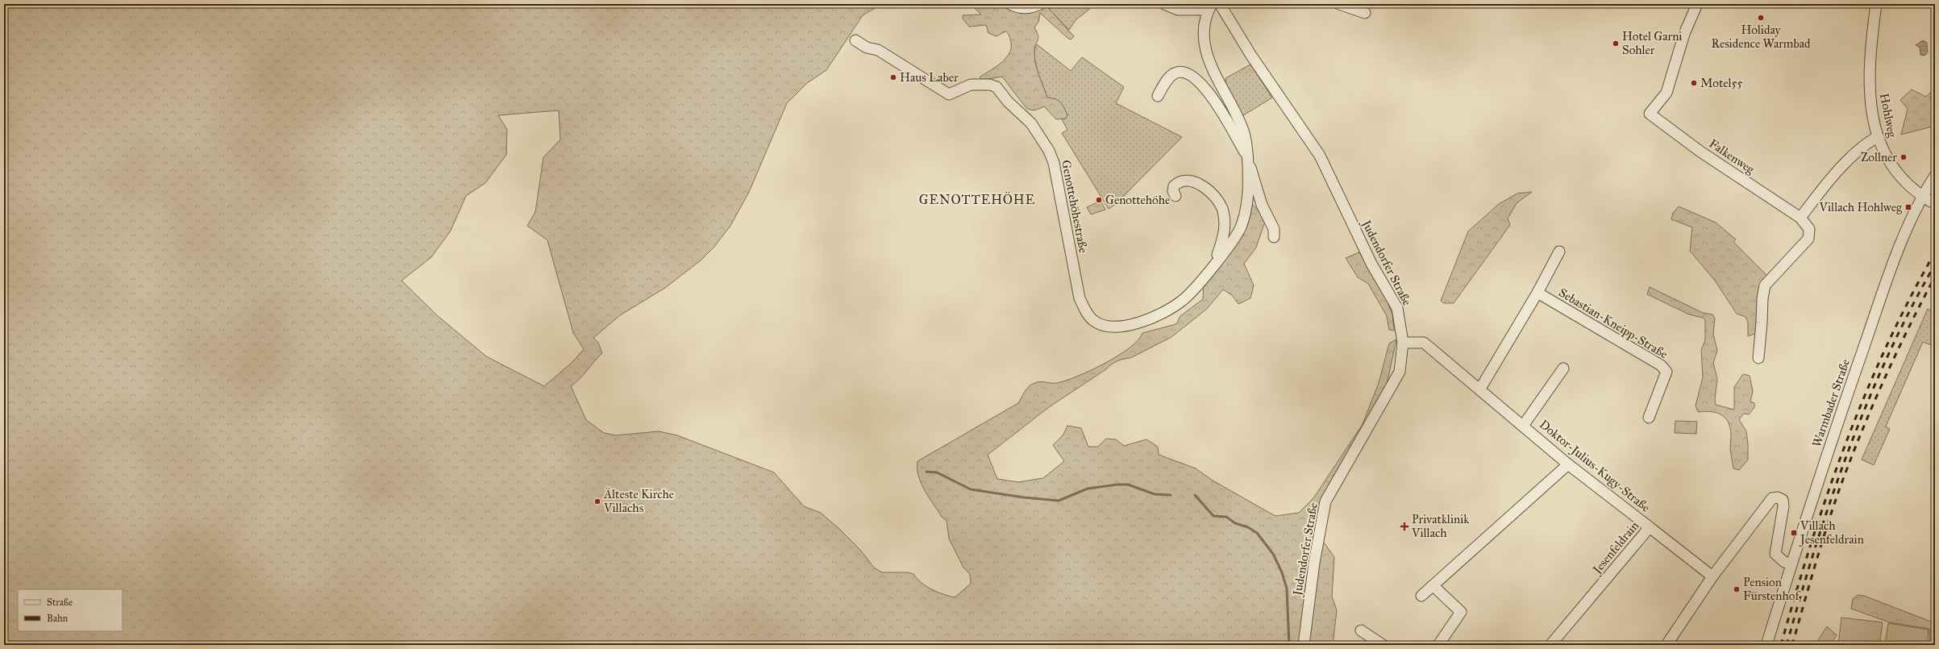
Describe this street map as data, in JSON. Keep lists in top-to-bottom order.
{
  "streets": {
    "street": [
      "Hohlweg",
      "Falkenweg",
      "Genottehöhestraße",
      "Judendorfer Straße",
      "Sebastian-Kneipp-Straße",
      "Warmbader Straße",
      "Doktor-Julius-Kugy-Straße",
      "Jesenfeldrain"
    ]
  },
  "crossings": [
    ["Hohlweg", "Warmbader Straße"],
    ["Judendorfer Straße", "Doktor-Julius-Kugy-Straße"],
    ["Doktor-Julius-Kugy-Straße", "Jesenfeldrain"]
  ],
  "districts": ["GENOTTEHÖHE"],
  "places": {
    "other": [
      "Holiday Residence Warmbad",
      "Hotel Garni Sohler",
      "Haus Laber",
      "Motel55",
      "Zollner",
      "Genottehöhe",
      "Älteste Kirche Villachs",
      "Pension Fürstenhof"
    ],
    "transit": ["Villach Hohlweg", "Villach Jesenfeldrain"],
    "health": ["Privatklinik Villach"]
  },
  "legend": ["Straße", "Bahn"]
}
